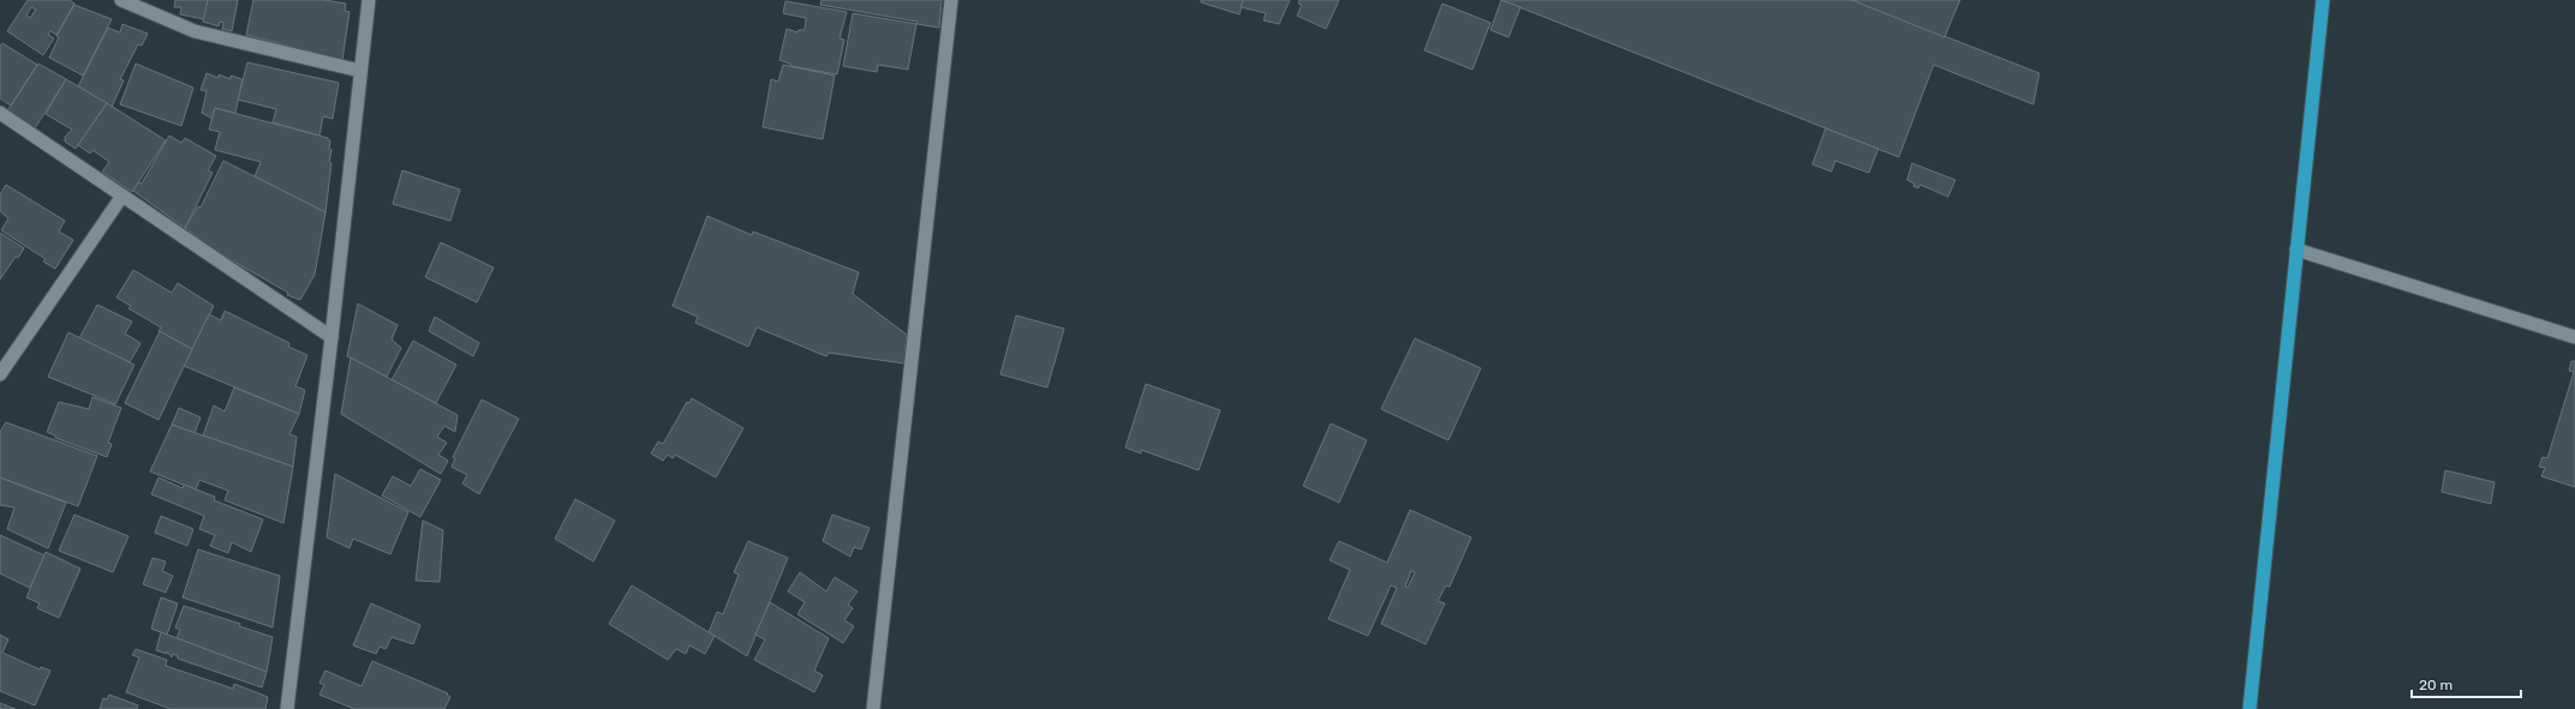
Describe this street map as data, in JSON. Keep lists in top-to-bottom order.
{
  "scale_bar": "20 m"
}
